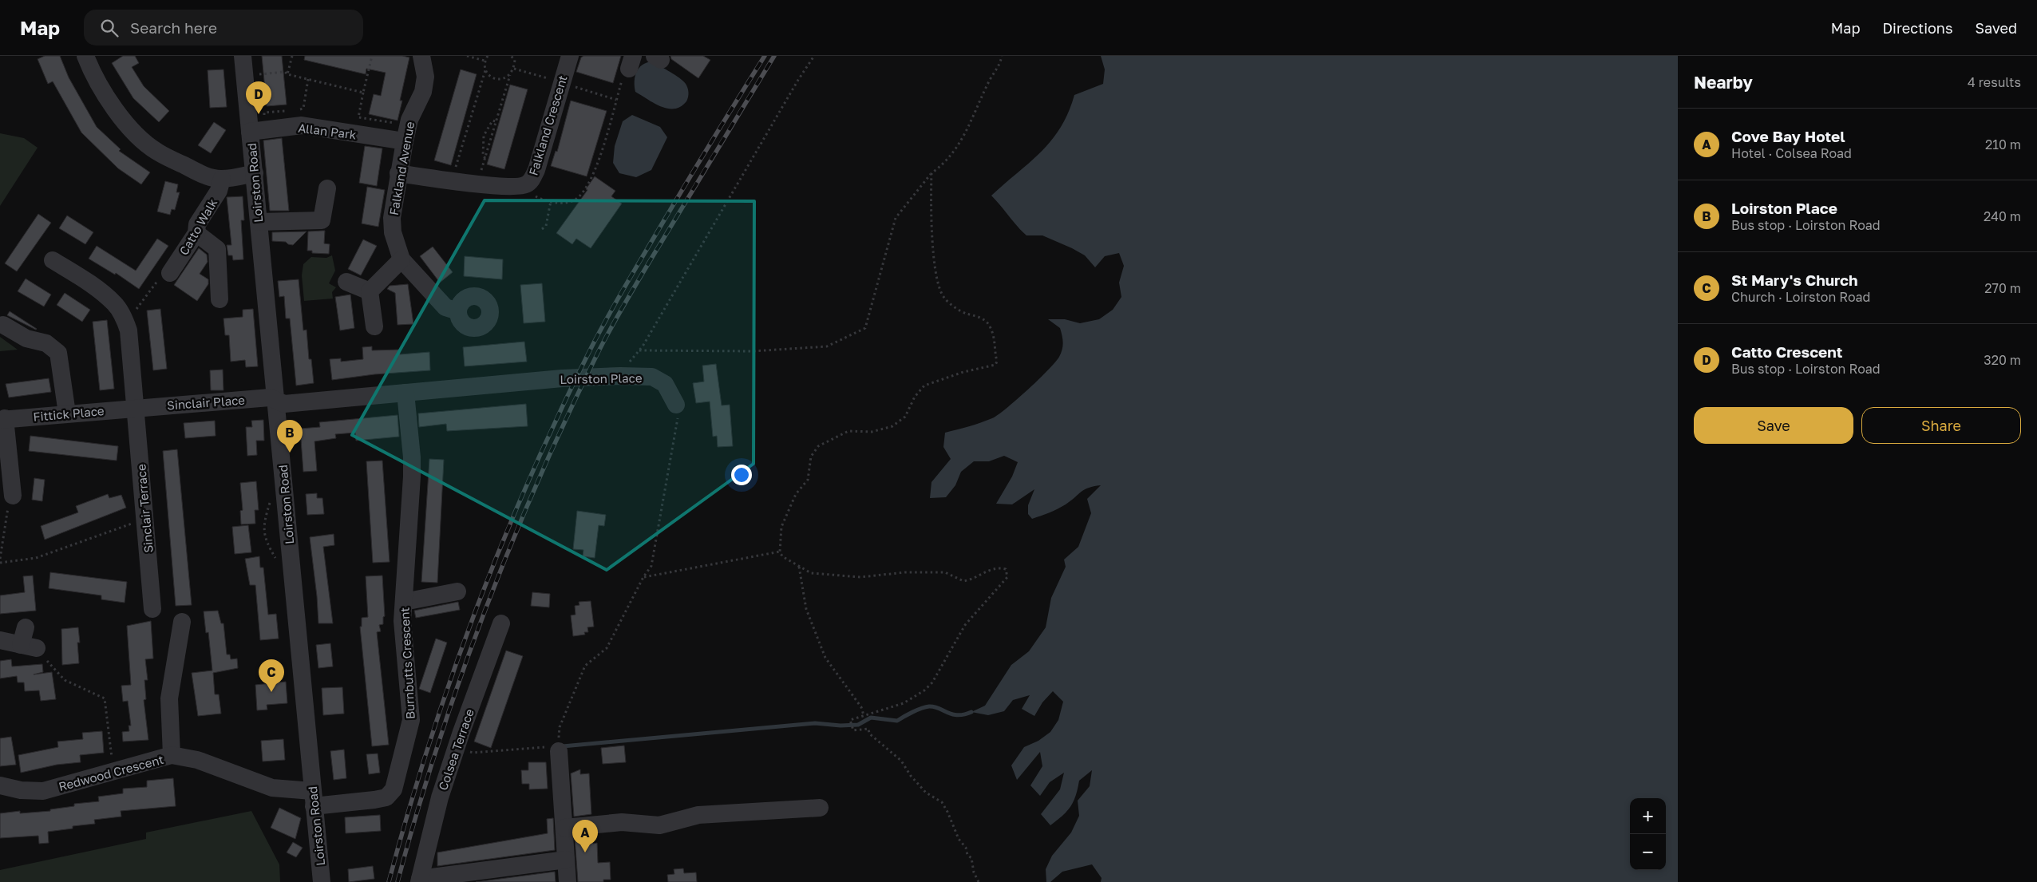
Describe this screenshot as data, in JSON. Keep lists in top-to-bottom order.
{
  "streets": {
    "street": [
      "Falkland Crescent",
      "Allan Park",
      "Falkland Avenue",
      "Loirston Road",
      "Catto Walk",
      "Loirston Place",
      "Sinclair Place",
      "Fittick Place",
      "Sinclair Terrace",
      "Burnbutts Crescent",
      "Colsea Terrace",
      "Redwood Crescent"
    ]
  },
  "crossings": [
    ["Falkland Crescent", "Falkland Avenue"],
    ["Allan Park", "Falkland Avenue"],
    ["Allan Park", "Loirston Road"],
    ["Loirston Road", "Loirston Place"],
    ["Loirston Road", "Sinclair Place"],
    ["Loirston Road", "Burnbutts Crescent"],
    ["Loirston Road", "Redwood Crescent"],
    ["Loirston Place", "Sinclair Place"],
    ["Loirston Place", "Burnbutts Crescent"],
    ["Sinclair Place", "Fittick Place"],
    ["Sinclair Place", "Sinclair Terrace"],
    ["Fittick Place", "Sinclair Terrace"],
    ["Burnbutts Crescent", "Redwood Crescent"]
  ],
  "page": {
    "header": "Map",
    "search": "Search here",
    "nav": ["Map", "Directions", "Saved"],
    "heading": ["Nearby", "4 results"],
    "pins": [
      "D",
      "B",
      "C",
      "A"
    ],
    "list": [
      {
        "mark": "A",
        "name": "Cove Bay Hotel",
        "note": "Hotel · Colsea Road",
        "value": "210 m"
      },
      {
        "mark": "B",
        "name": "Loirston Place",
        "note": "Bus stop · Loirston Road",
        "value": "240 m"
      },
      {
        "mark": "C",
        "name": "St Mary's Church",
        "note": "Church · Loirston Road",
        "value": "270 m"
      },
      {
        "mark": "D",
        "name": "Catto Crescent",
        "note": "Bus stop · Loirston Road",
        "value": "320 m"
      }
    ],
    "buttons": ["Save", "Share"],
    "map_buttons": ["+", "−"]
  }
}
